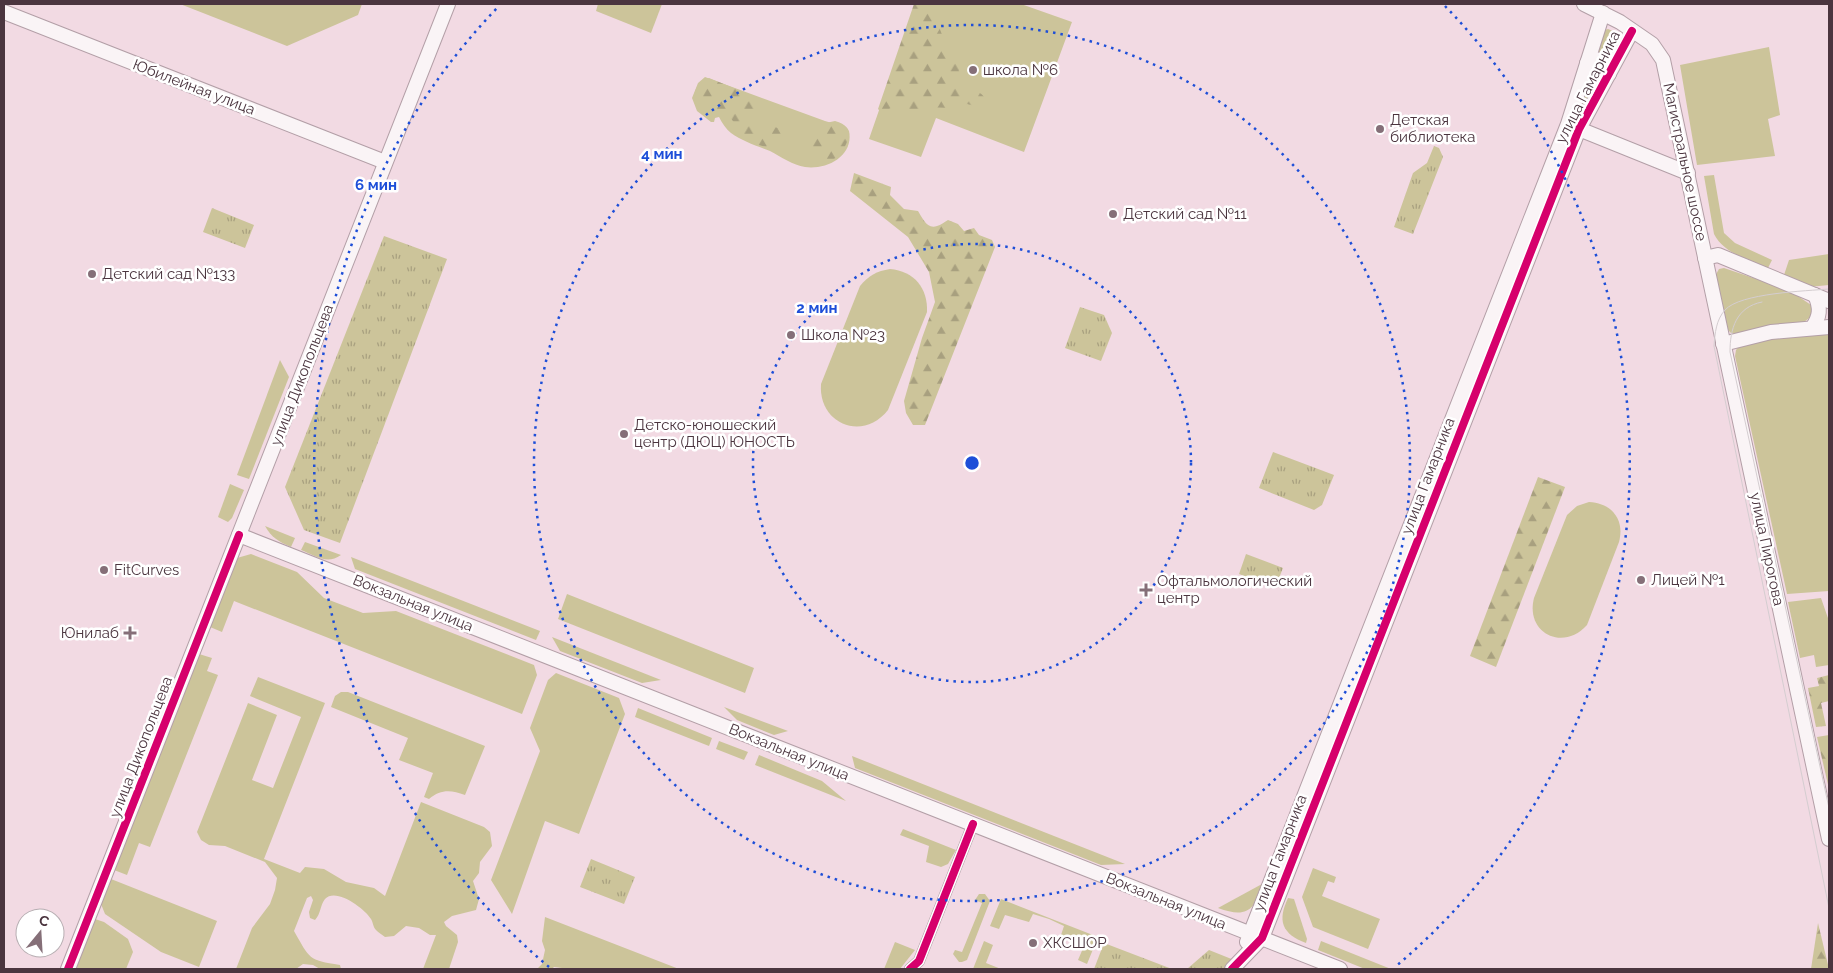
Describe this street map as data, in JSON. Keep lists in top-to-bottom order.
{
  "streets": {
    "main road": [
      "Юбилейная улица",
      "улица Гамарника",
      "Магистральное шоссе",
      "улица Дикопольцева",
      "улица Пирогова",
      "Вокзальная улица"
    ]
  },
  "crossings": [
    ["Юбилейная улица", "улица Дикопольцева"],
    ["улица Гамарника", "Магистральное шоссе"],
    ["улица Гамарника", "Вокзальная улица"],
    ["Магистральное шоссе", "улица Пирогова"],
    ["улица Дикопольцева", "Вокзальная улица"]
  ],
  "places": {
    "other": [
      "школа №6",
      "Детская библиотека",
      "Детский сад №11",
      "Детский сад №133",
      "Школа №23",
      "Детско-юношеский центр (ДЮЦ) ЮНОСТЬ",
      "FitCurves",
      "Лицей №1",
      "ХКСШОР"
    ],
    "health": ["Офтальмологический центр", "Юнилаб"]
  },
  "north": "top",
  "rings": ["4 мин", "6 мин", "2 мин"]
}
